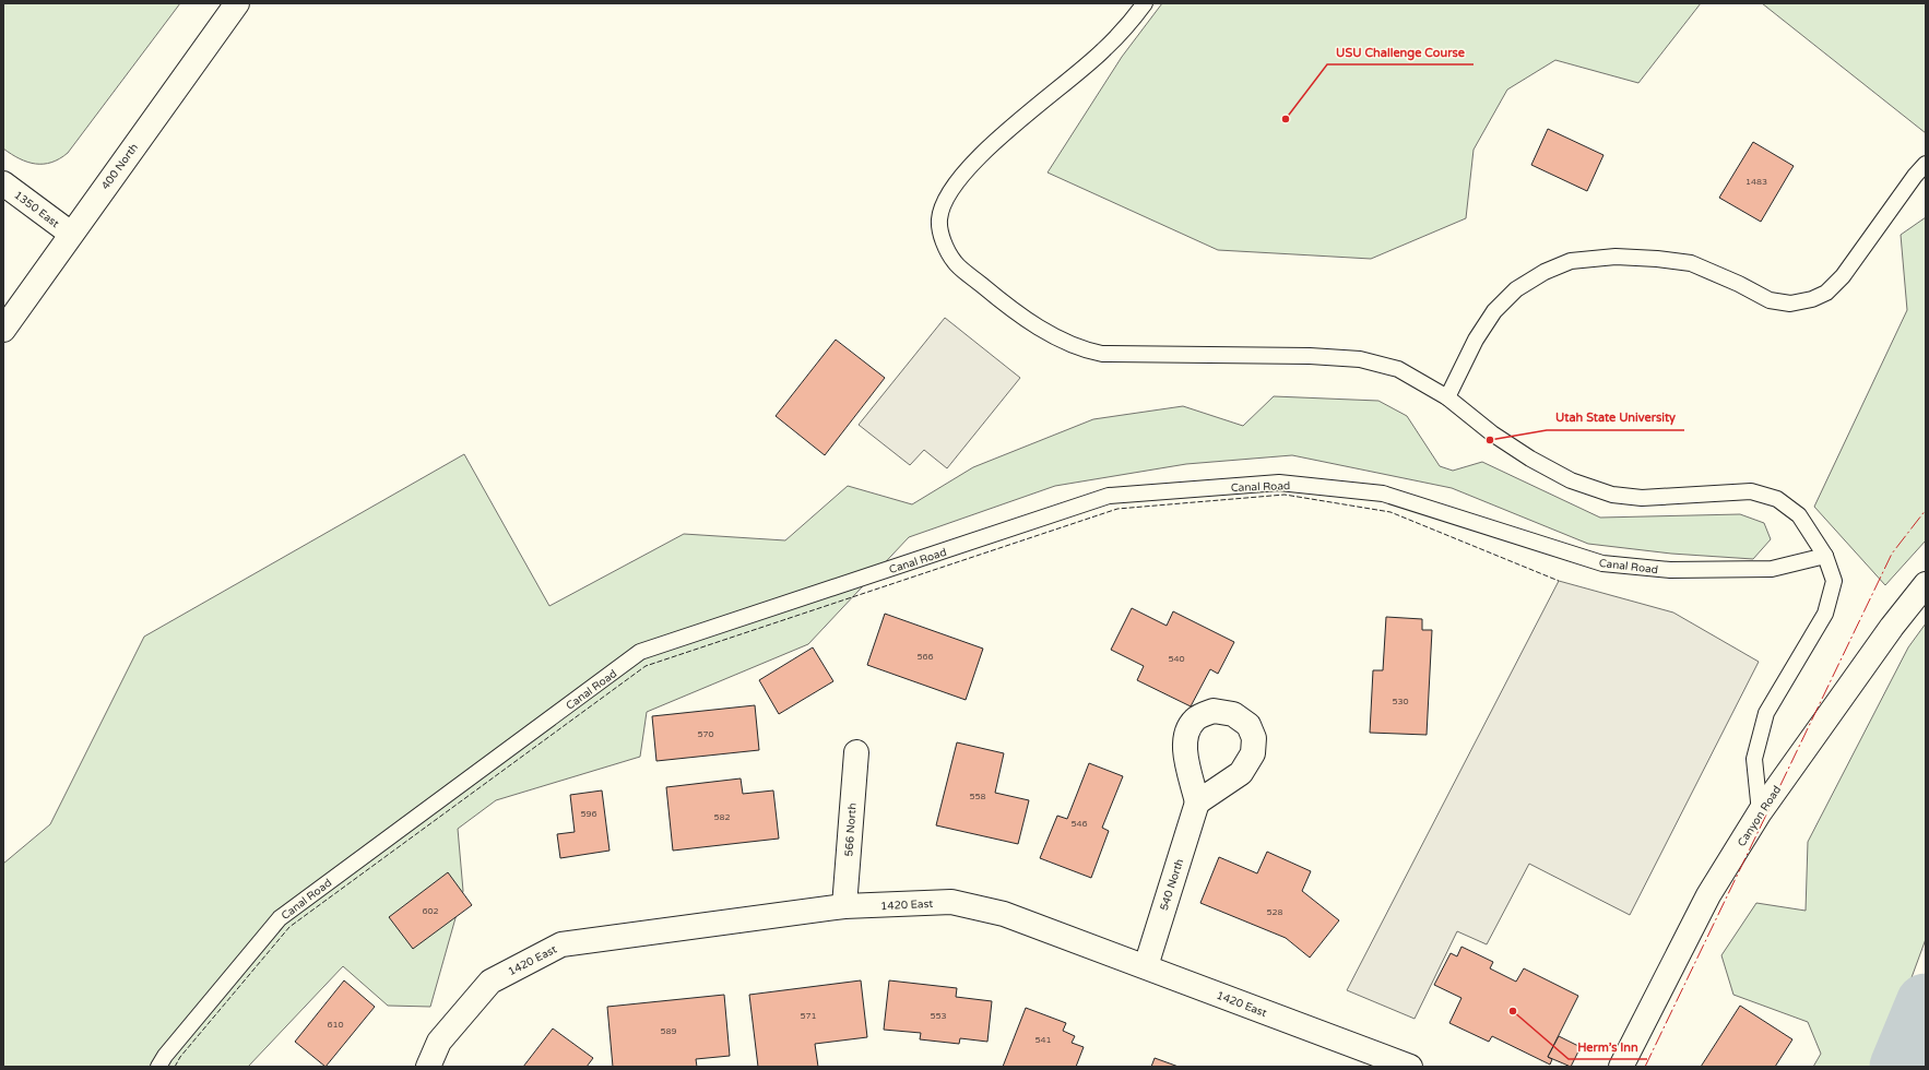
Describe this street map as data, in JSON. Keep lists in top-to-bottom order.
{
  "streets": {
    "street": [
      "400 North",
      "1350 East",
      "Canyon Road",
      "566 North",
      "540 North",
      "1420 East"
    ],
    "lane": ["Canal Road"]
  },
  "crossings": [
    ["400 North", "1350 East"],
    ["566 North", "1420 East"],
    ["540 North", "1420 East"]
  ],
  "places": ["USU Challenge Course", "Utah State University", "Herm’s Inn"],
  "house_numbers": [
    "1483",
    "566",
    "540",
    "530",
    "570",
    "558",
    "596",
    "582",
    "546",
    "602",
    "528",
    "571",
    "553",
    "610",
    "589",
    "541"
  ]
}
